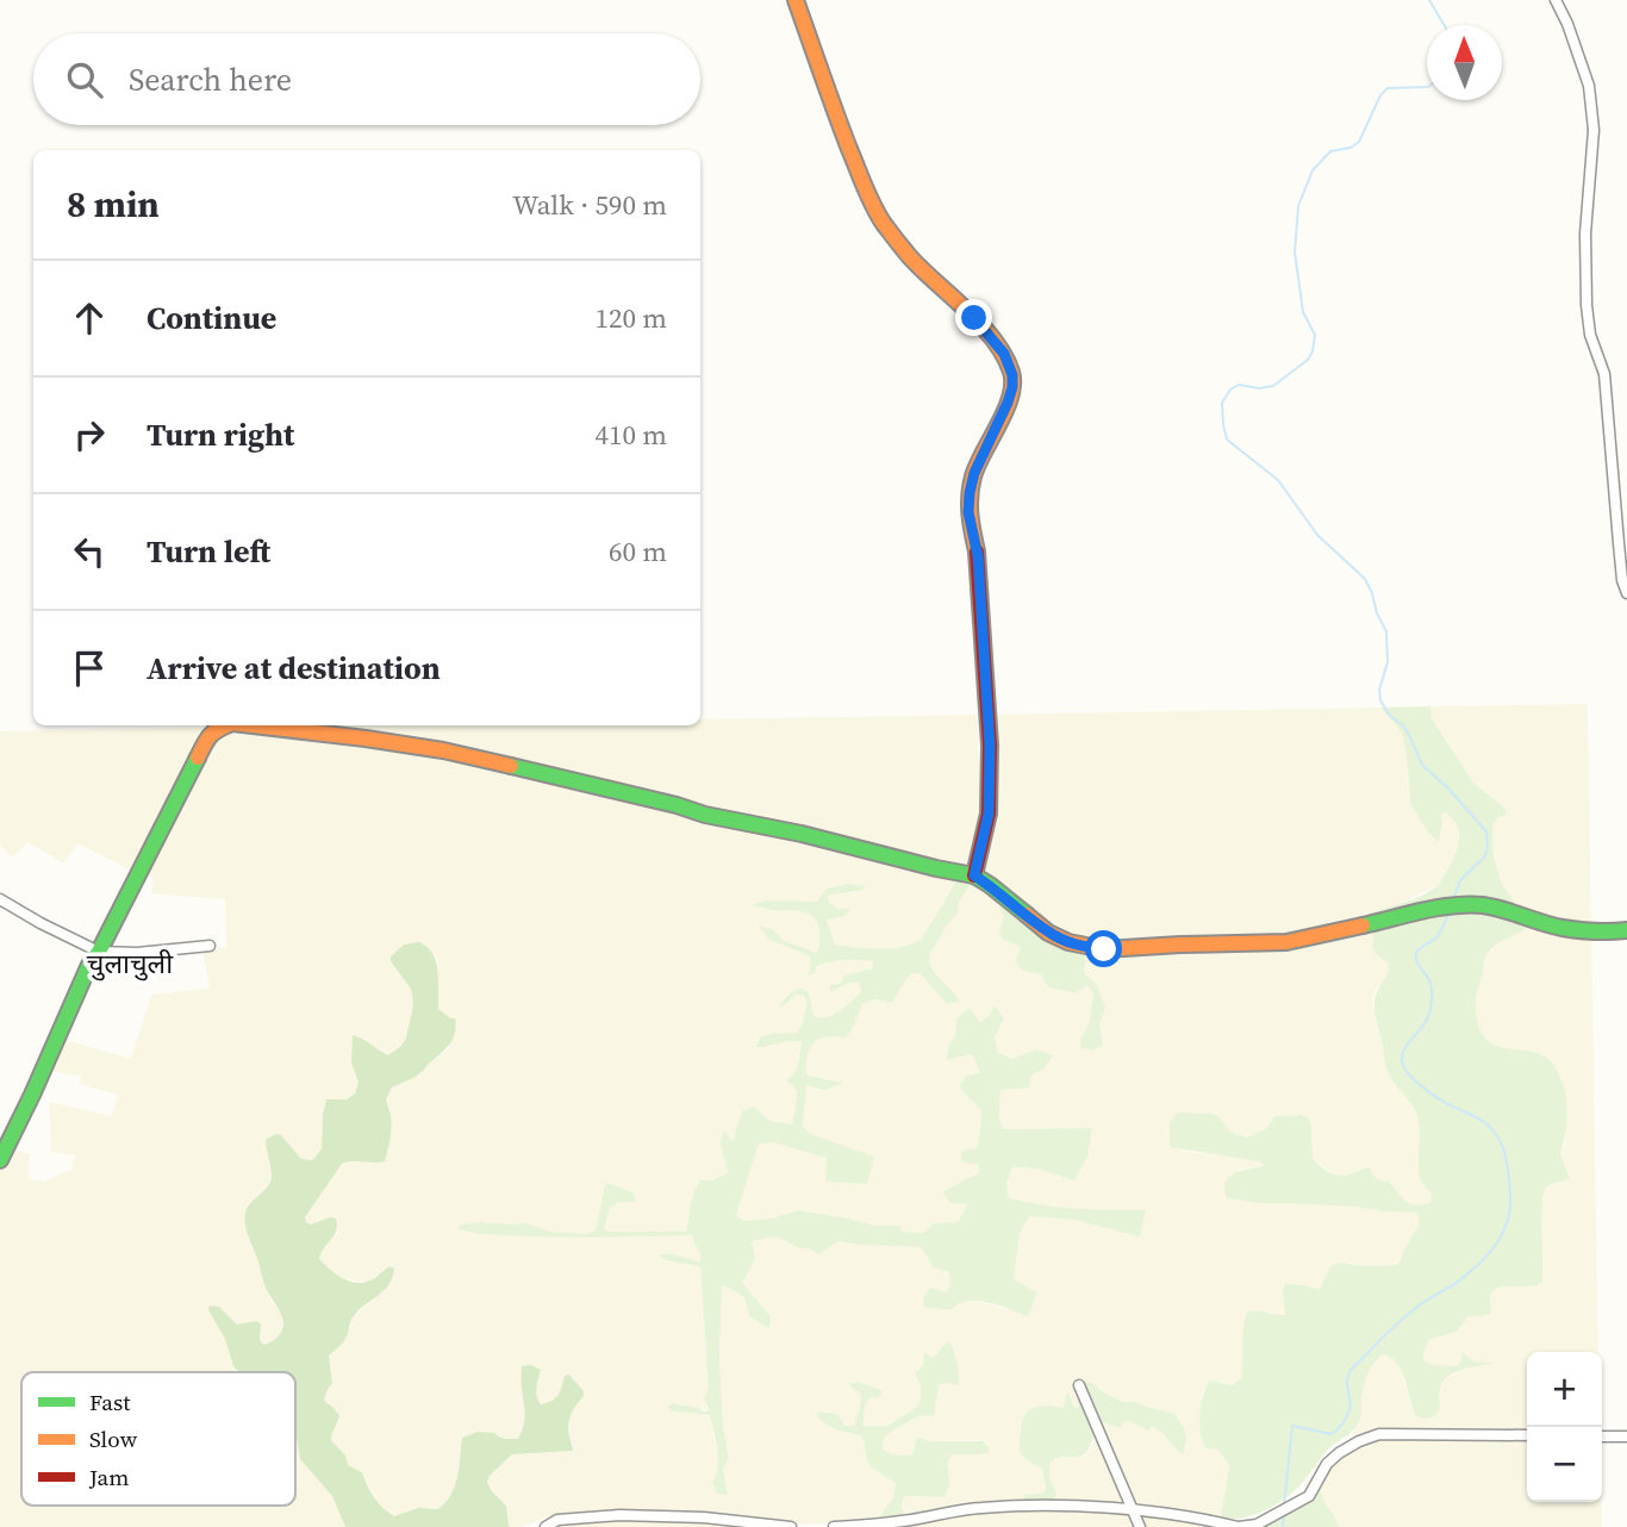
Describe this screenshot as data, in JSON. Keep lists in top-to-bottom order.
{
  "districts": ["चुलाचुली"],
  "legend": ["Fast", "Slow", "Jam"],
  "north": "top",
  "page": {
    "search": "Search here",
    "heading": ["8 min", "Walk · 590 m"],
    "list": [
      ["Continue", "120 m"],
      ["Turn right", "410 m"],
      ["Turn left", "60 m"],
      "Arrive at destination"
    ],
    "map_buttons": ["+", "−"]
  }
}
